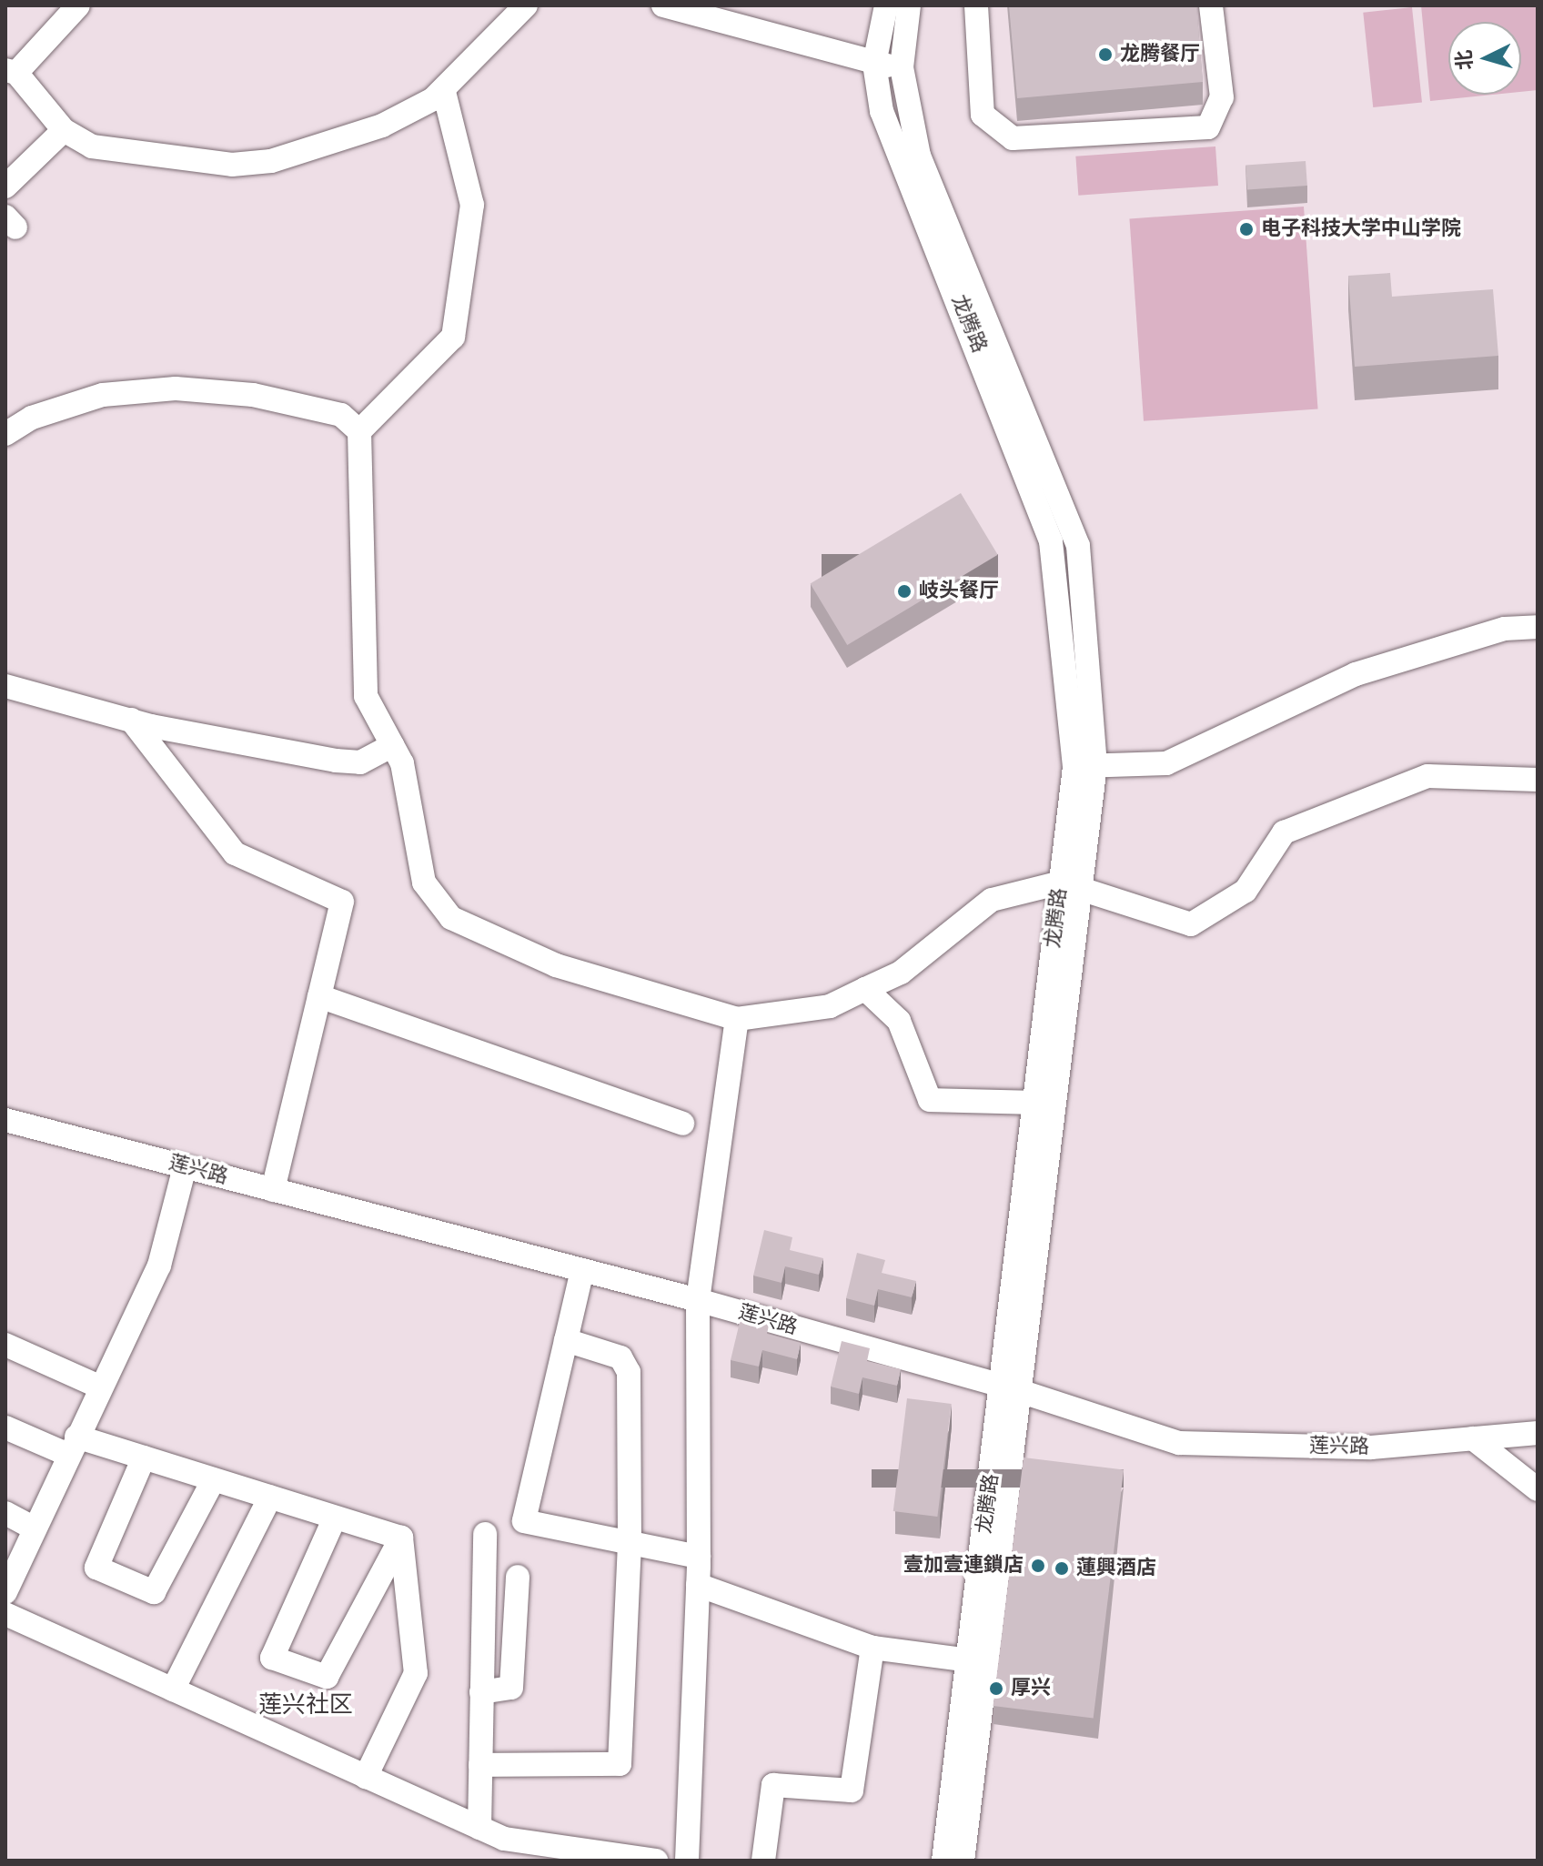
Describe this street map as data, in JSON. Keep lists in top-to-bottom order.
{
  "streets": {
    "street": ["龙腾路", "莲兴路"]
  },
  "crossings": [
    ["龙腾路", "莲兴路"]
  ],
  "districts": ["莲兴社区"],
  "places": [
    "龙腾餐厅",
    "电子科技大学中山学院",
    "岐头餐厅",
    "壹加壹連鎖店",
    "蓮興酒店",
    "厚兴"
  ],
  "north": "left"
}
